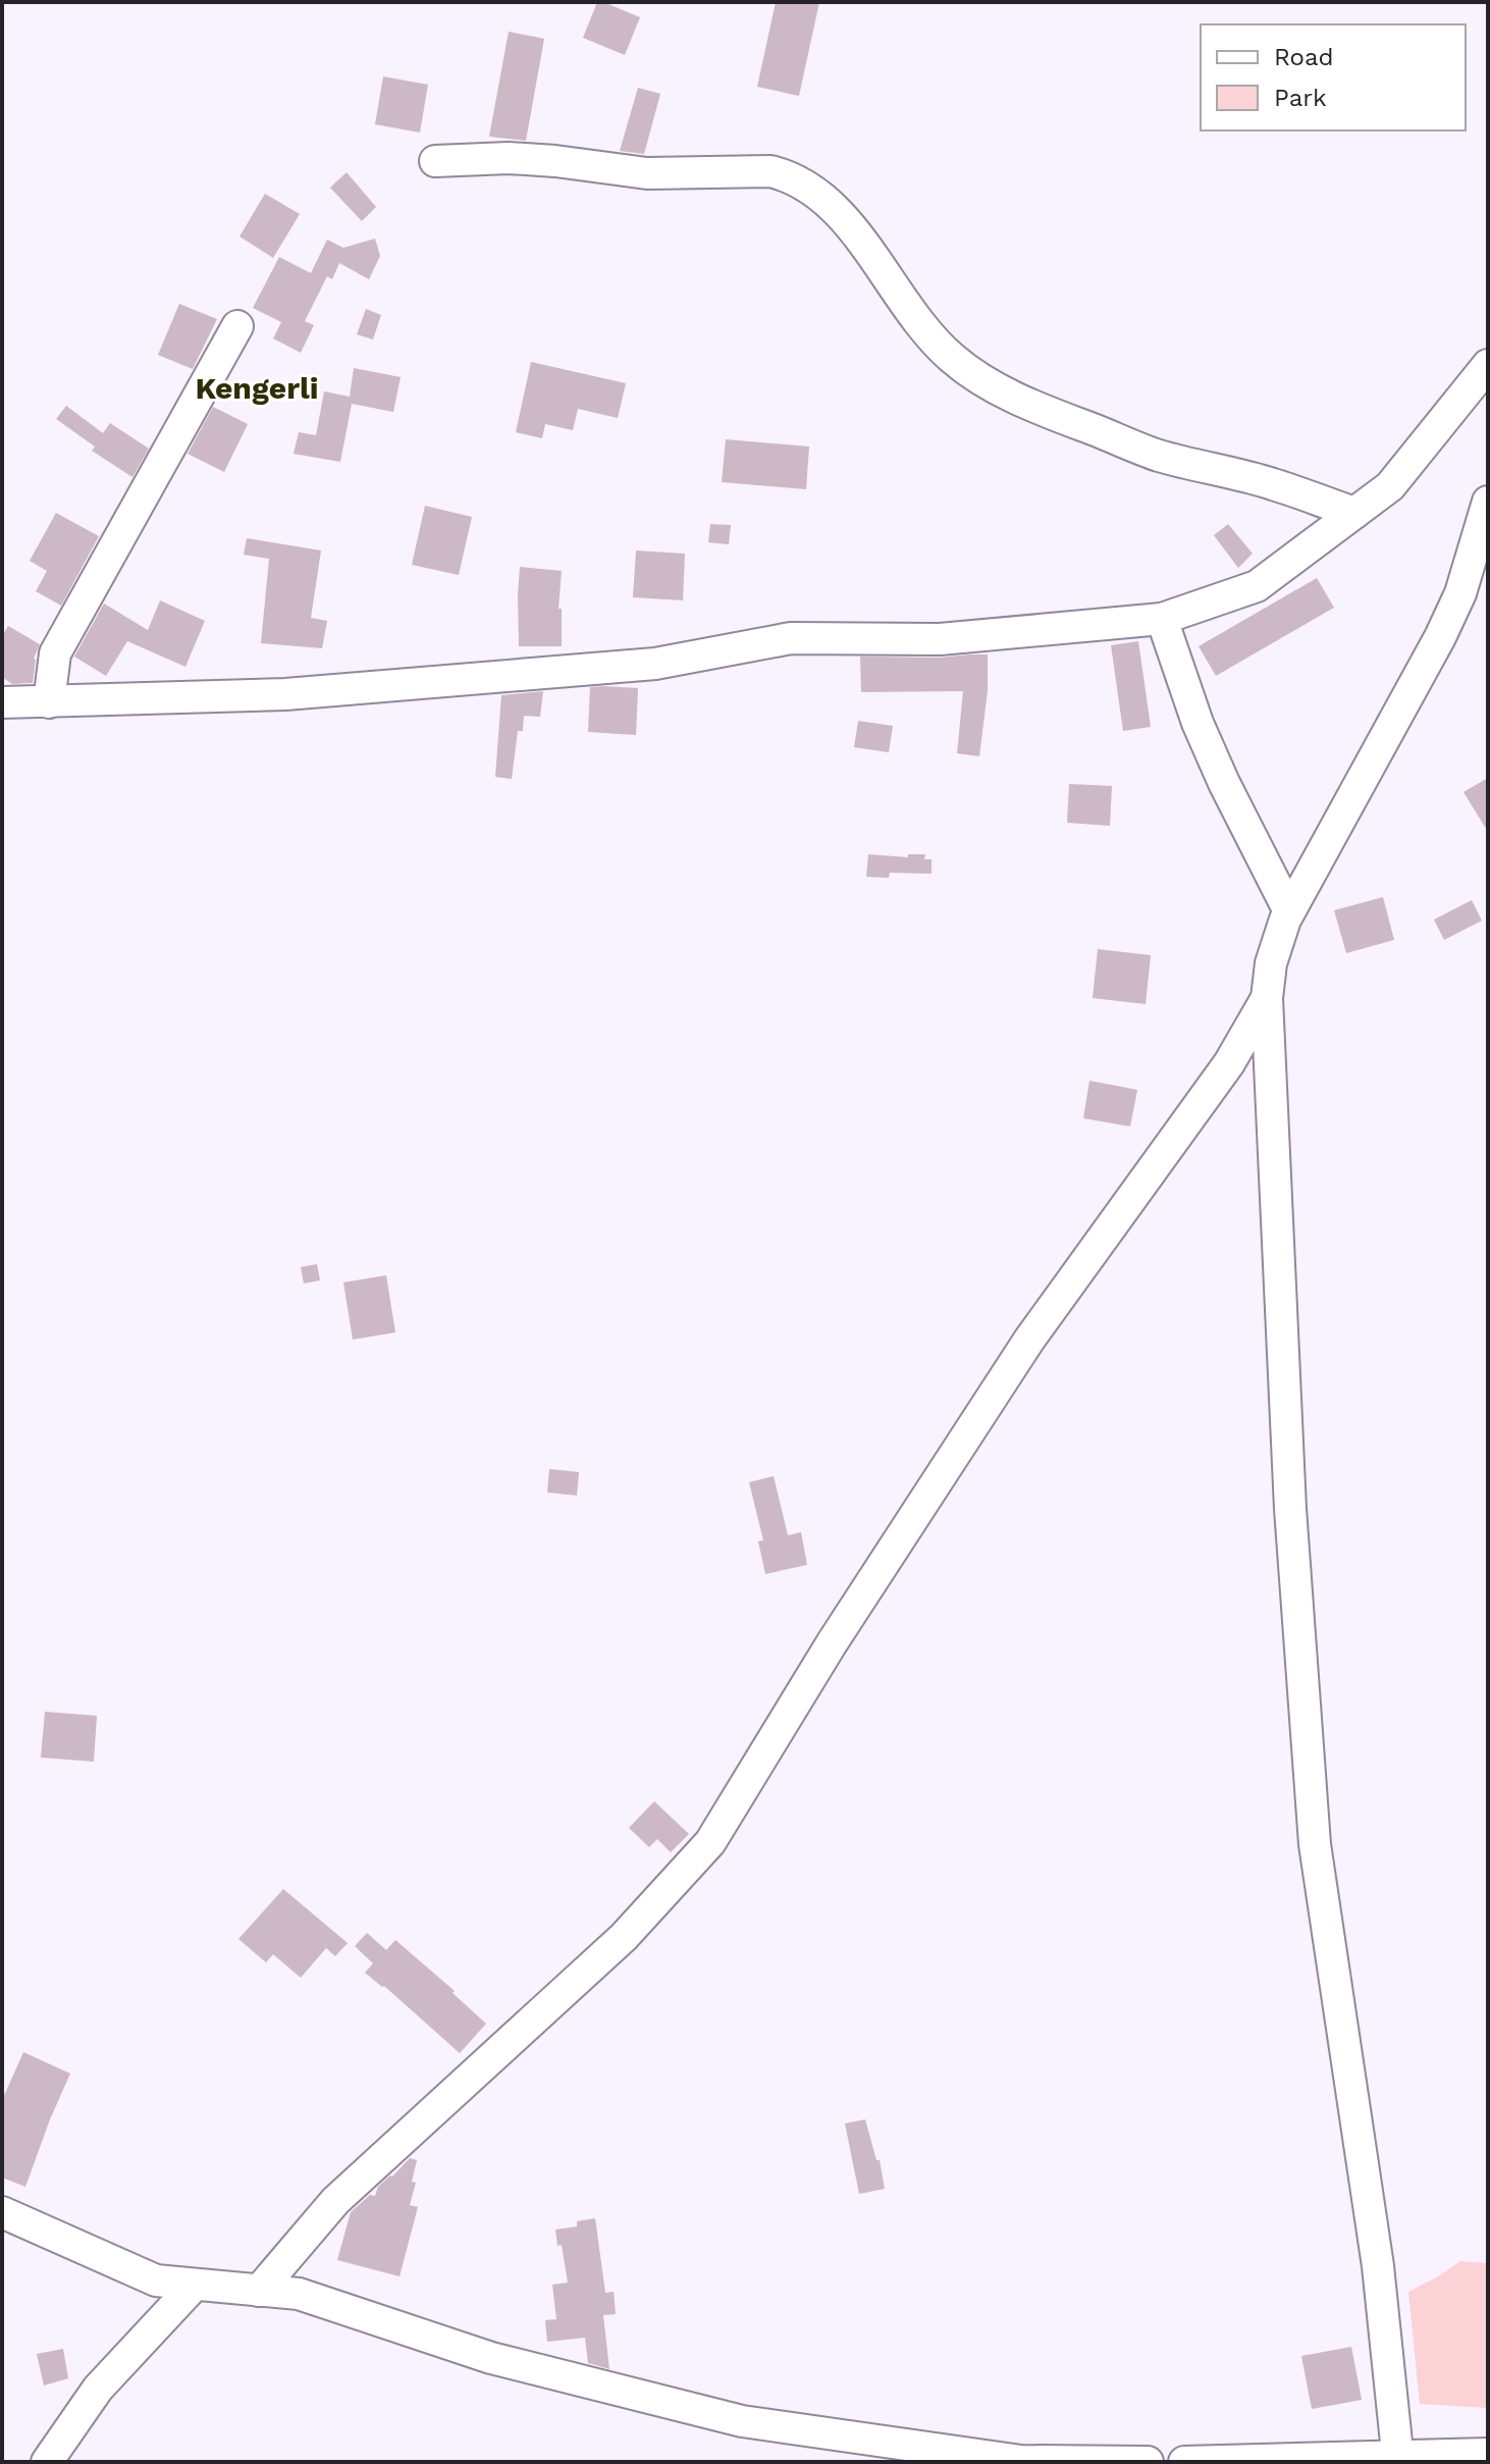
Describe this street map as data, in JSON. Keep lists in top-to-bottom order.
{
  "districts": ["Kengerli"],
  "legend": ["Road", "Park"]
}
